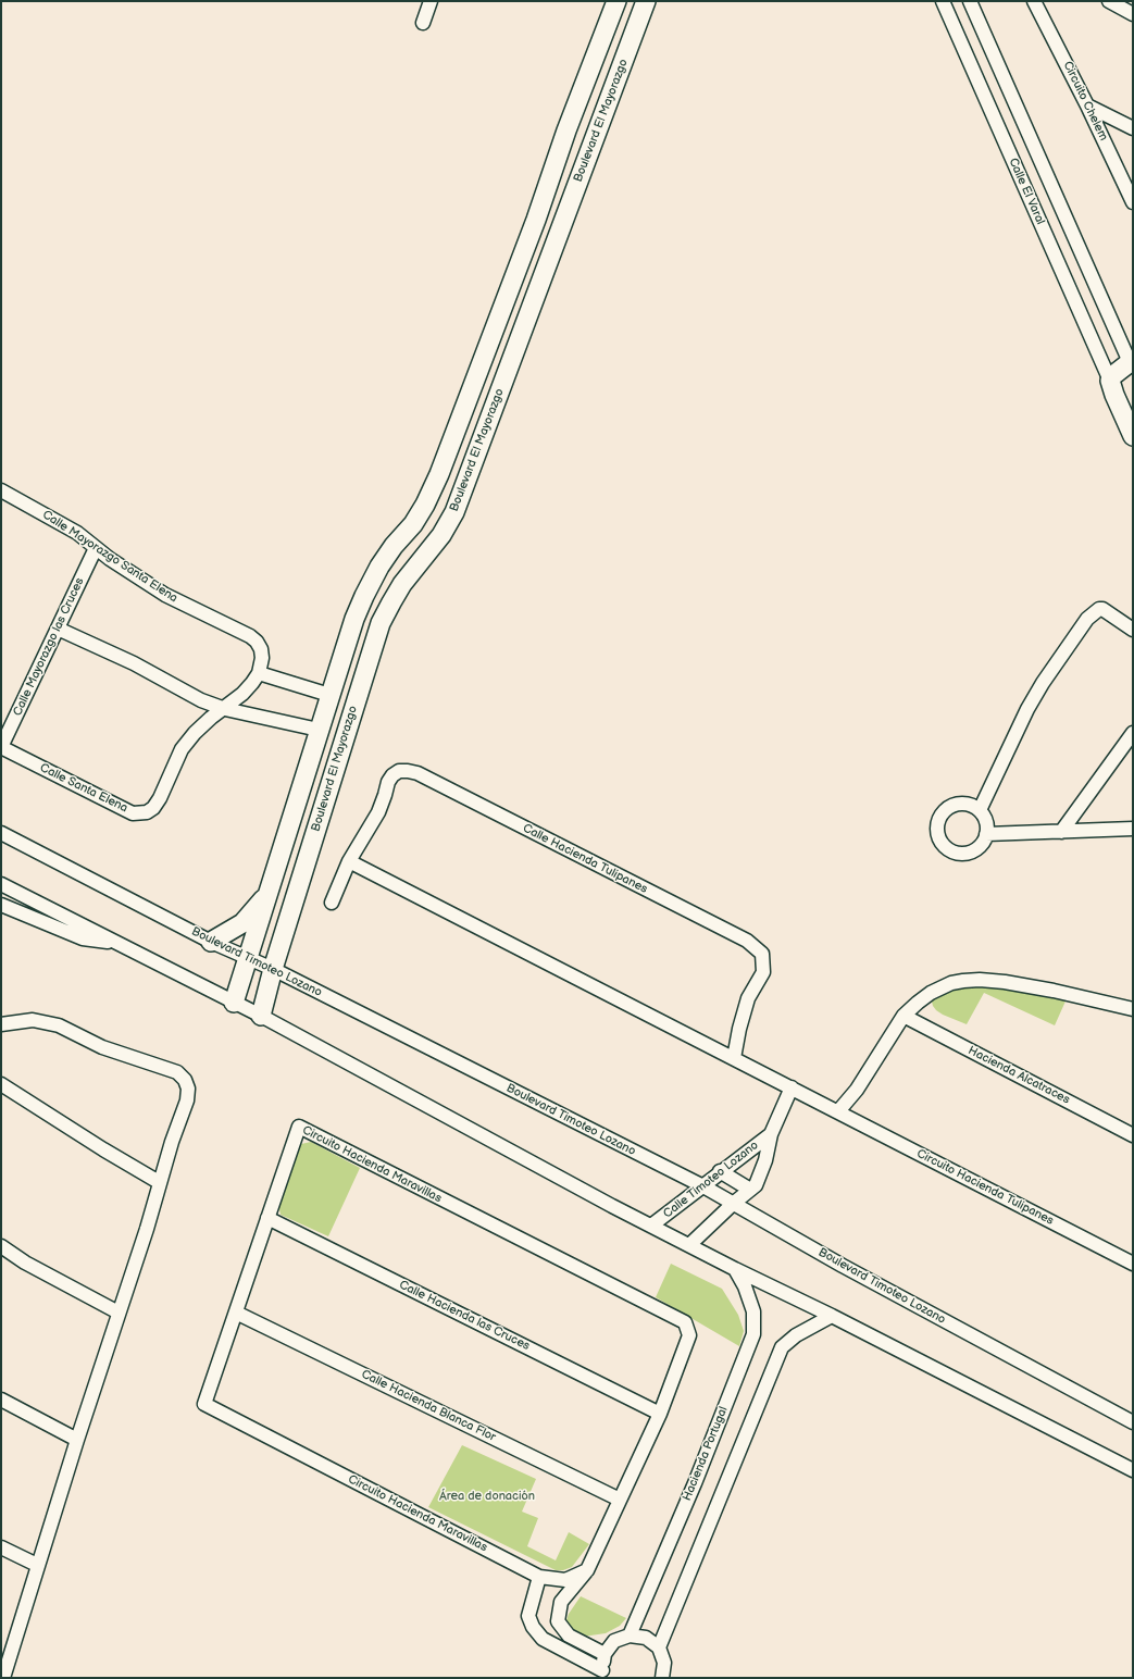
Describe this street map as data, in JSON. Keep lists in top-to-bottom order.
{
  "streets": {
    "street": [
      "Circuito Chelem",
      "Boulevard El Mayorazgo",
      "Calle El Varal",
      "Calle Mayorazgo Santa Elena",
      "Calle Mayorazgo las Cruces",
      "Calle Santa Elena",
      "Calle Hacienda Tulipanes",
      "Boulevard Timoteo Lozano",
      "Hacienda Alcatraces",
      "Circuito Hacienda Maravillas",
      "Calle Timoteo Lozano",
      "Circuito Hacienda Tulipanes",
      "Calle Hacienda las Cruces",
      "Calle Hacienda Blanca Flor",
      "Hacienda Portugal"
    ]
  },
  "crossings": [
    ["Boulevard El Mayorazgo", "Boulevard Timoteo Lozano"],
    ["Calle Mayorazgo Santa Elena", "Calle Mayorazgo las Cruces"],
    ["Calle Mayorazgo Santa Elena", "Calle Santa Elena"],
    ["Calle Mayorazgo las Cruces", "Calle Santa Elena"],
    ["Boulevard Timoteo Lozano", "Calle Timoteo Lozano"],
    ["Circuito Hacienda Maravillas", "Calle Hacienda las Cruces"],
    ["Circuito Hacienda Maravillas", "Calle Hacienda Blanca Flor"],
    ["Calle Timoteo Lozano", "Circuito Hacienda Tulipanes"]
  ],
  "parks": ["Área de donación"]
}
